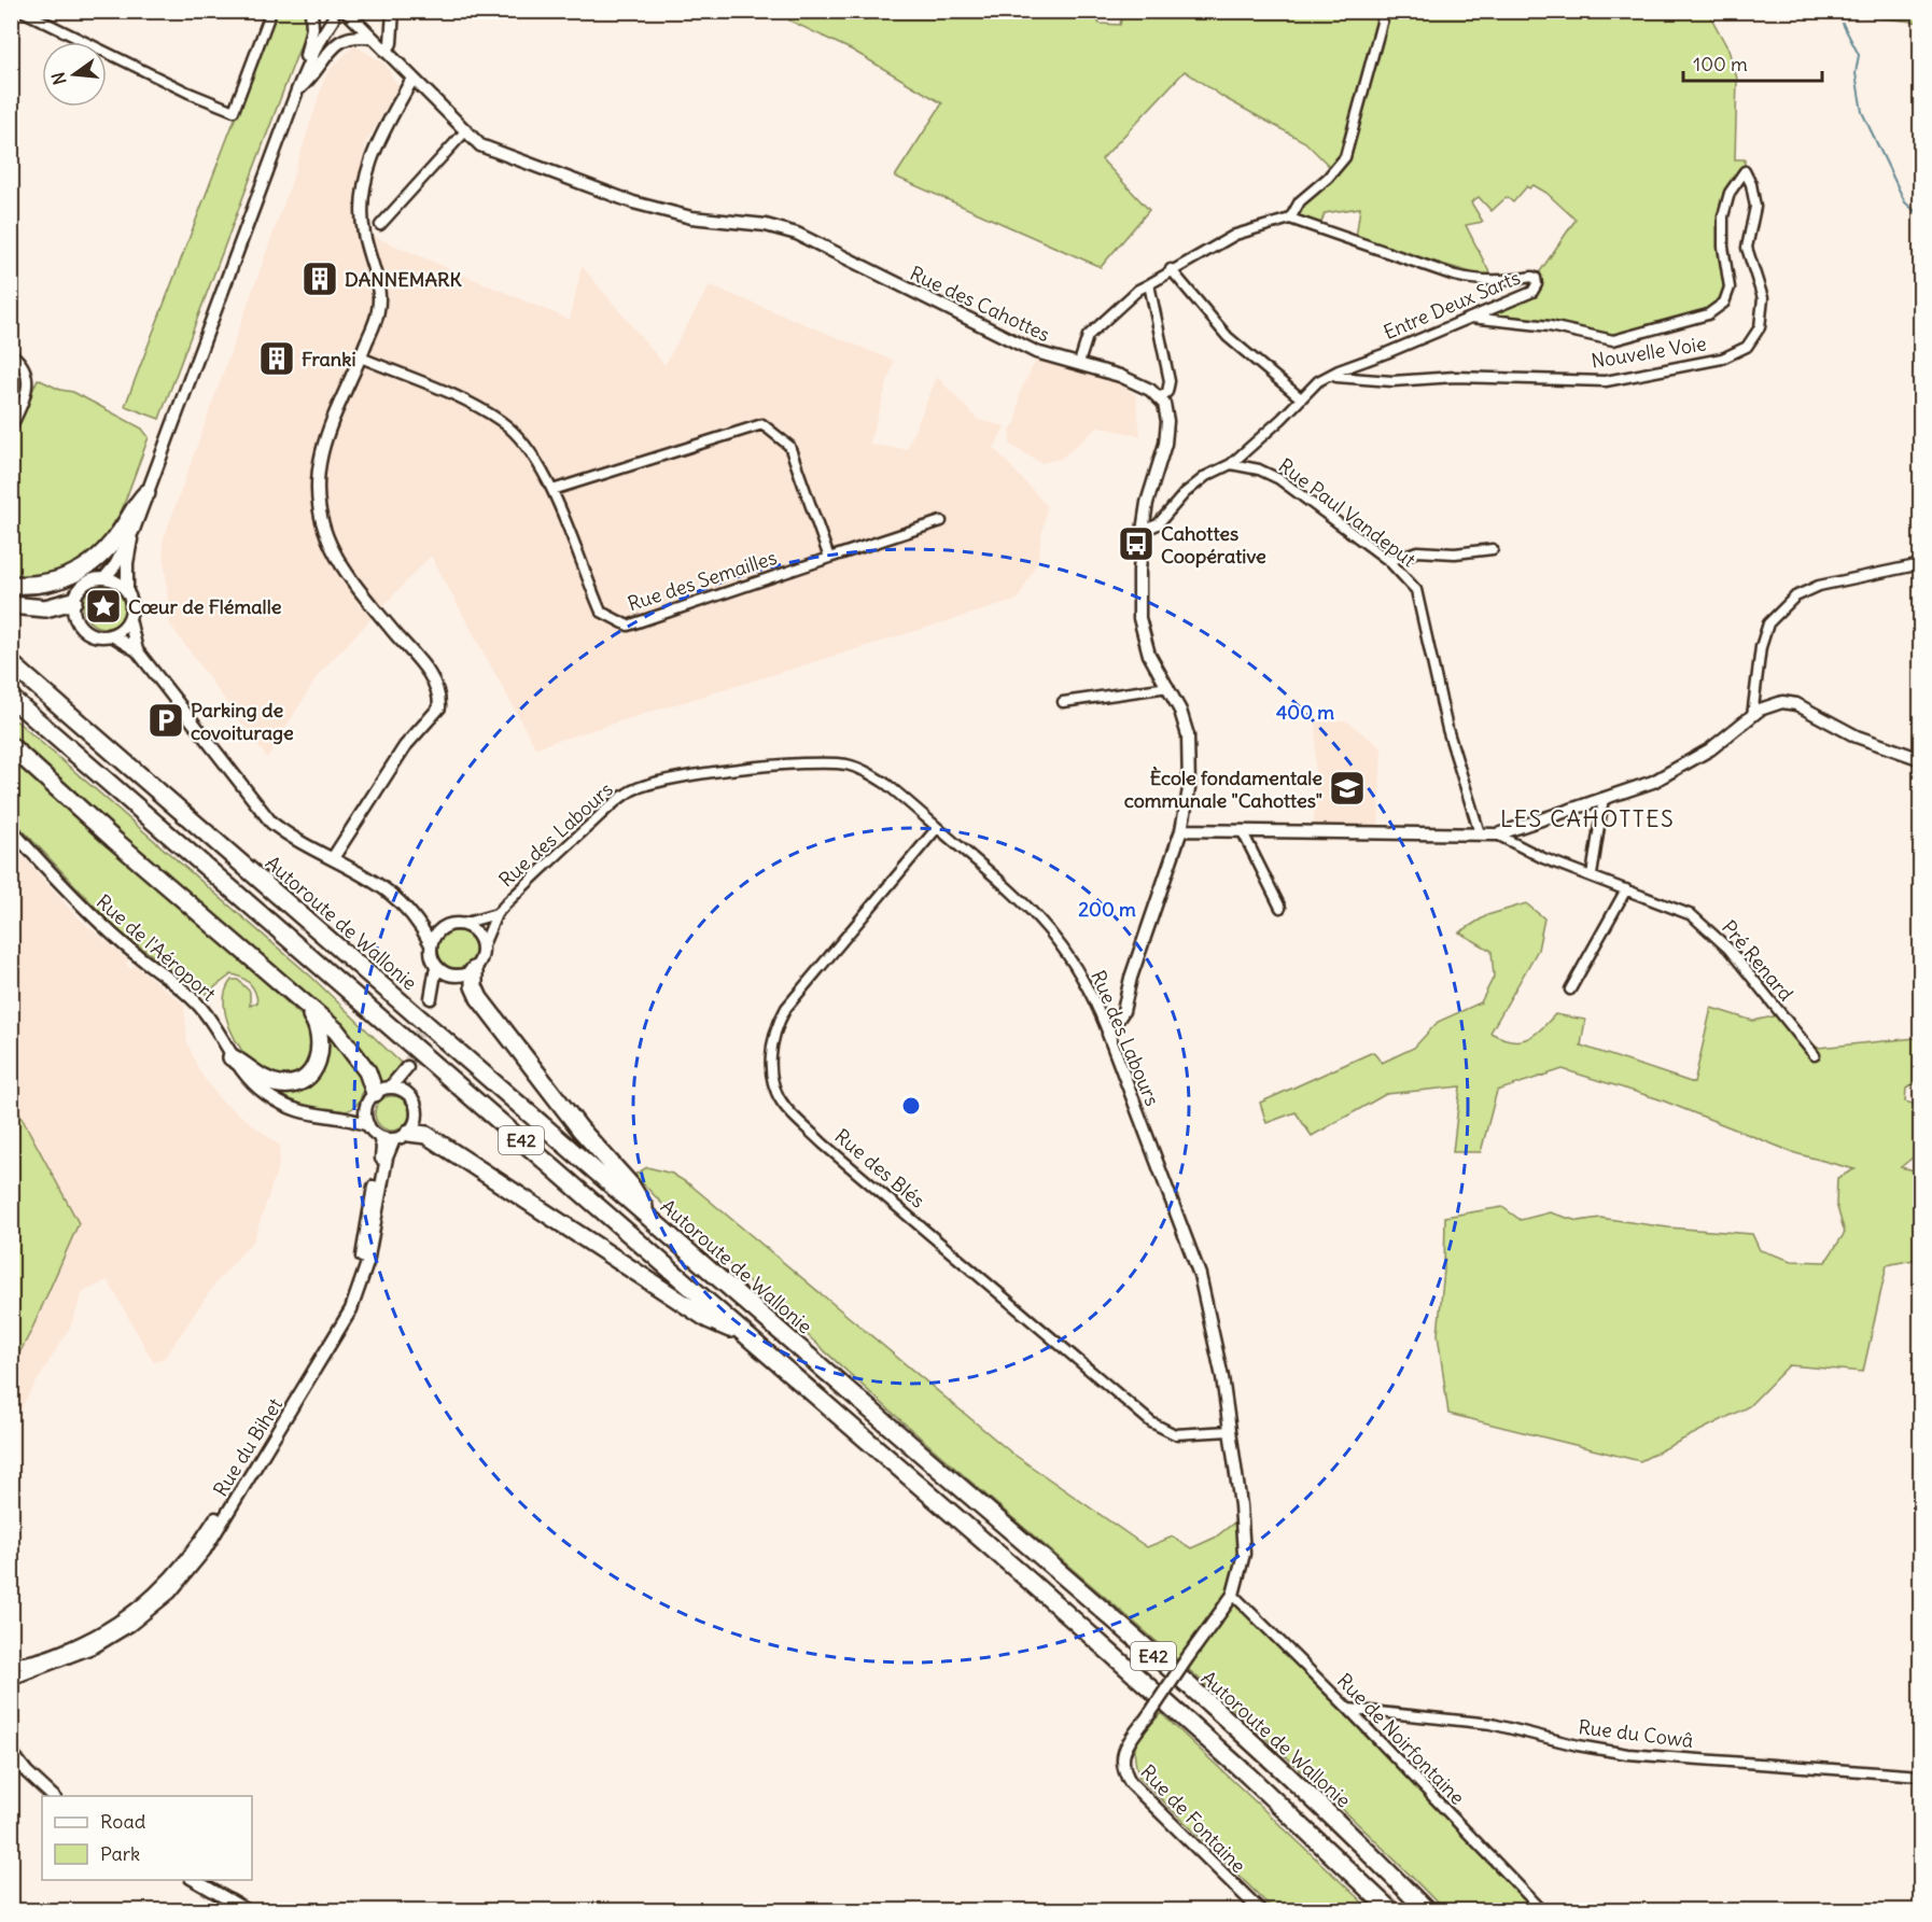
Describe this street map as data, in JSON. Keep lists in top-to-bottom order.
{
  "streets": {
    "highway": ["Autoroute de Wallonie", "E42"],
    "street": [
      "Rue des Cahottes",
      "Entre Deux Sarts",
      "Nouvelle Voie",
      "Rue Paul Vandeput",
      "Rue des Semailles",
      "Rue des Labours",
      "Rue de l'Aéroport",
      "Pré Renard",
      "Rue des Blés",
      "Rue du Bihet",
      "Rue du Cowâ",
      "Rue de Noirfontaine",
      "Rue de Fontaine"
    ]
  },
  "crossings": [
    ["Entre Deux Sarts", "Nouvelle Voie"],
    ["Entre Deux Sarts", "Rue Paul Vandeput"],
    ["Rue des Labours", "Rue des Blés"],
    ["Rue des Labours", "Rue de Noirfontaine"],
    ["Rue des Labours", "Rue de Fontaine"],
    ["Rue de l'Aéroport", "Rue du Bihet"],
    ["Rue du Cowâ", "Rue de Noirfontaine"]
  ],
  "districts": ["LES CAHOTTES"],
  "places": {
    "building": ["DANNEMARK", "Franki"],
    "bus stop": ["Cahottes Coopérative"],
    "place": ["Cœur de Flémalle"],
    "parking": ["Parking de covoiturage"],
    "school or university": ["Ècole fondamentale communale \"Cahottes\""]
  },
  "legend": ["Road", "Park"],
  "scale_bar": "100 m",
  "north": "left",
  "rings": ["400 m", "200 m"]
}
